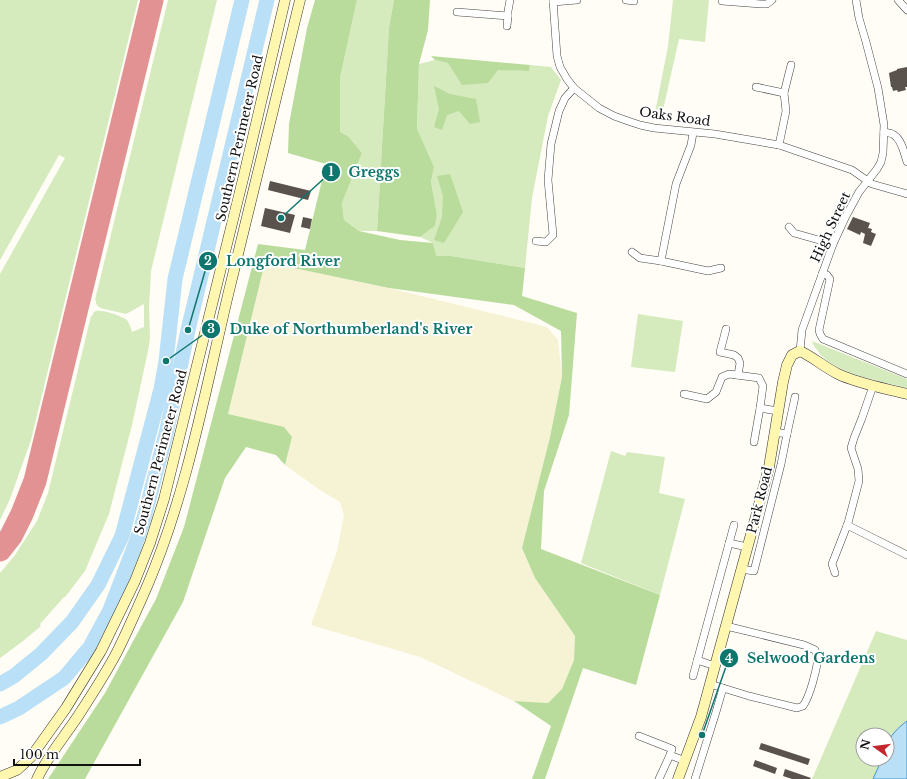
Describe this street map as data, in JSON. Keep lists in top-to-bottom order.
{
  "streets": {
    "street": [
      "Oaks Road",
      "Southern Perimeter Road",
      "High Street",
      "Park Road"
    ]
  },
  "crossings": [
    ["Oaks Road", "High Street"],
    ["High Street", "Park Road"]
  ],
  "places": [
    "Greggs",
    "Longford River",
    "Duke of Northumberland's River",
    "Selwood Gardens"
  ],
  "scale_bar": "100 m",
  "north": "left"
}
